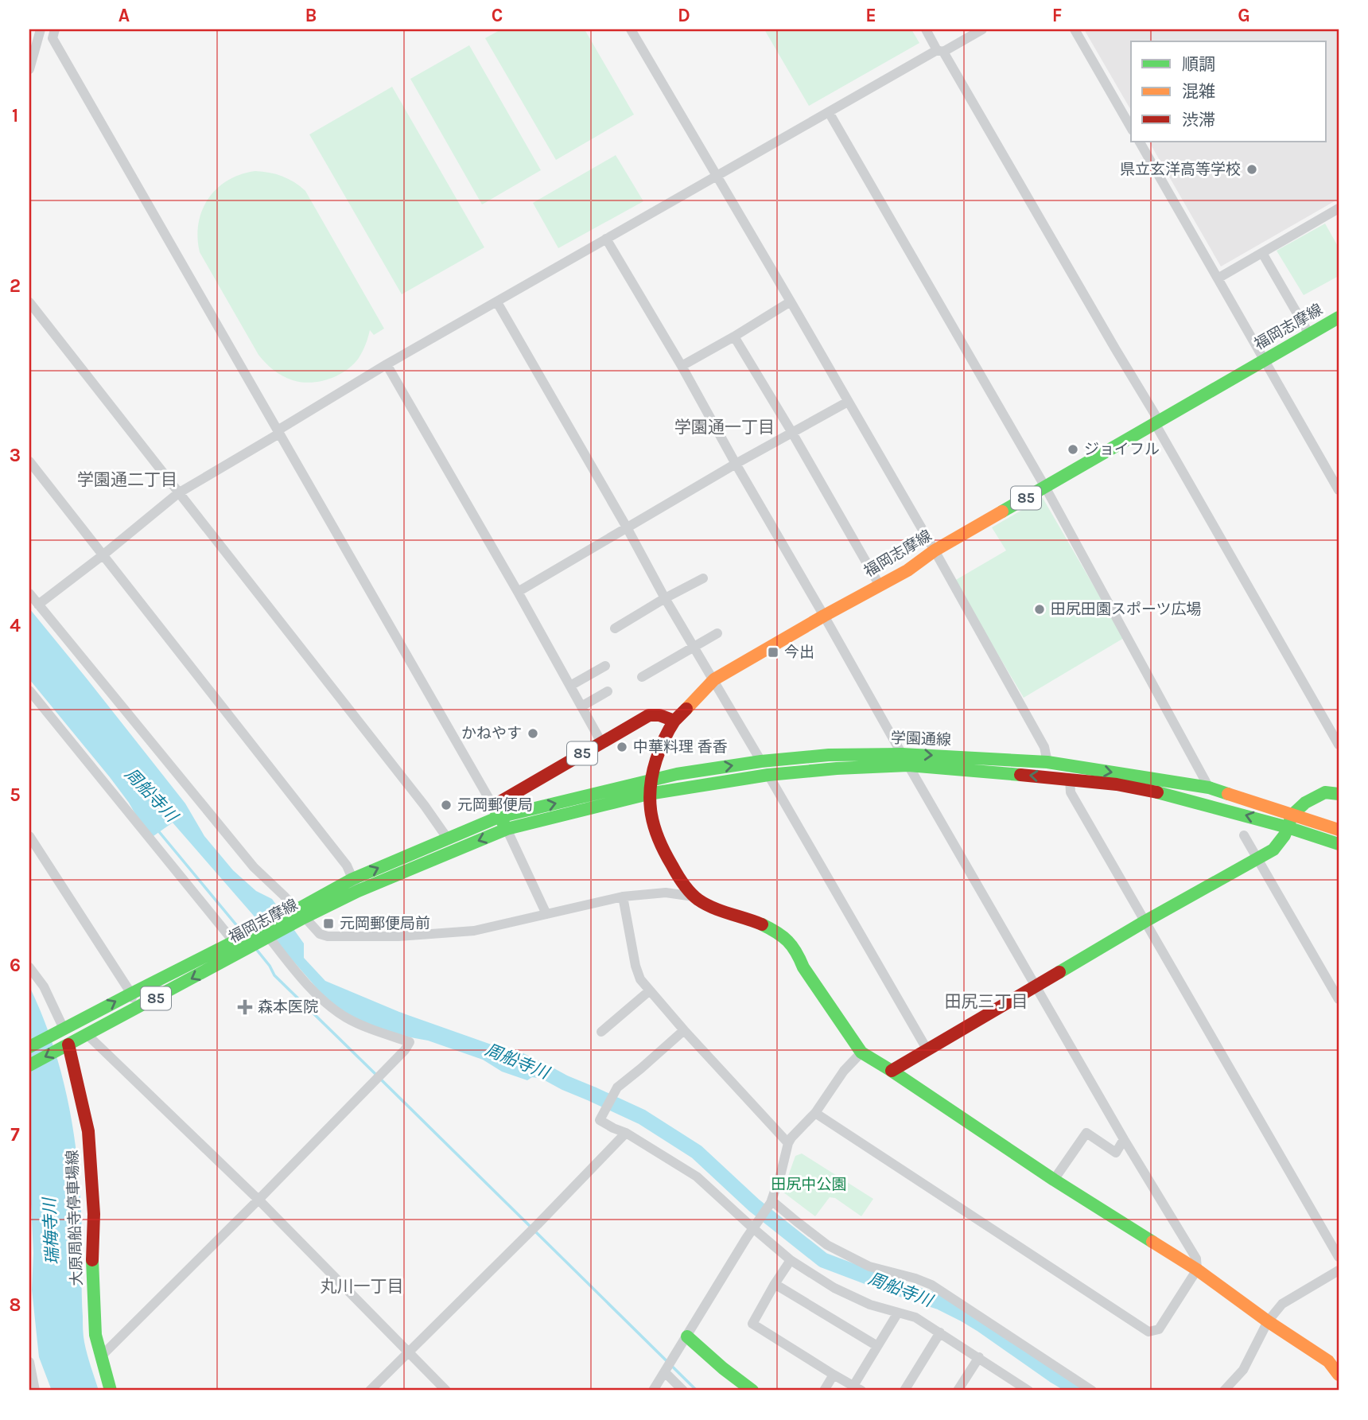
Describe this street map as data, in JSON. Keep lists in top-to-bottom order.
{
  "streets": {
    "street": [
      "福岡志摩線",
      "85",
      "学園通線",
      "大原周船寺停車場線"
    ]
  },
  "crossings": [
    ["福岡志摩線", "85"],
    ["福岡志摩線", "学園通線"],
    ["福岡志摩線", "大原周船寺停車場線"]
  ],
  "districts": [
    "学園通一丁目",
    "学園通二丁目",
    "田尻三丁目",
    "丸川一丁目"
  ],
  "water": ["周船寺川", "瑞梅寺川"],
  "parks": ["田尻中公園"],
  "places": {
    "other": [
      "県立玄洋高等学校",
      "ジョイフル",
      "田尻田園スポーツ広場",
      "かねやす",
      "中華料理 香香",
      "元岡郵便局"
    ],
    "transit": ["今出", "元岡郵便局前"],
    "health": ["森本医院"]
  },
  "legend": ["順調", "混雑", "渋滞"],
  "grid": {
    "columns": [
      "A",
      "B",
      "C",
      "D",
      "E",
      "F",
      "G"
    ],
    "rows": [
      "1",
      "2",
      "3",
      "4",
      "5",
      "6",
      "7",
      "8"
    ]
  }
}
